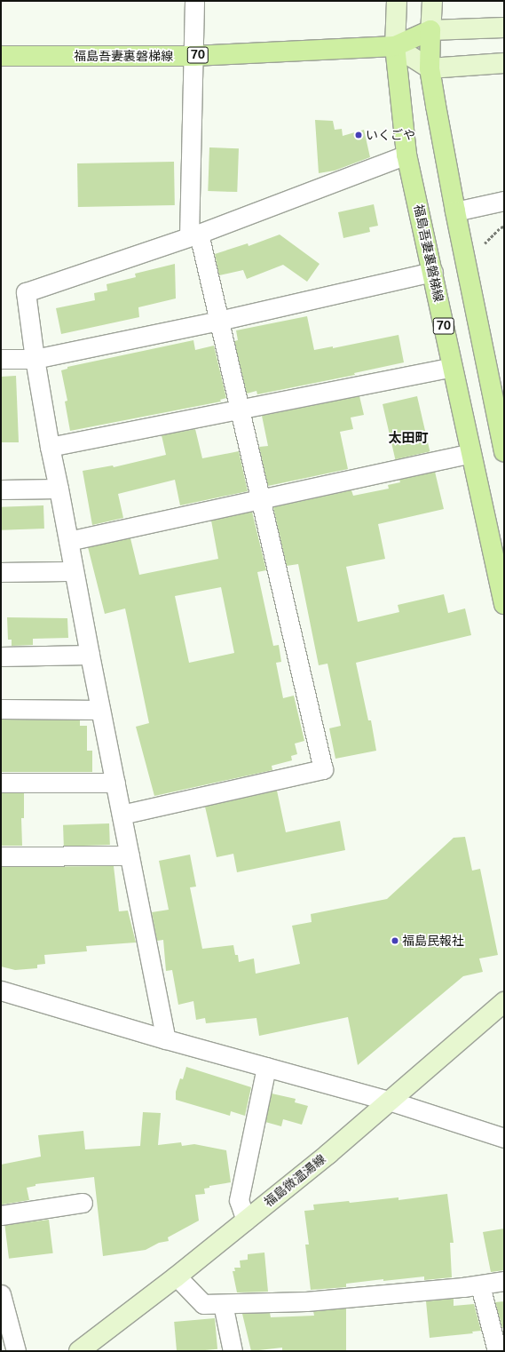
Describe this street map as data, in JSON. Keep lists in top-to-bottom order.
{
  "streets": {
    "main road": ["70", "福島吾妻裏磐梯線", "福島微温湯線"]
  },
  "districts": ["太田町"],
  "places": ["いくごや", "福島民報社"]
}
